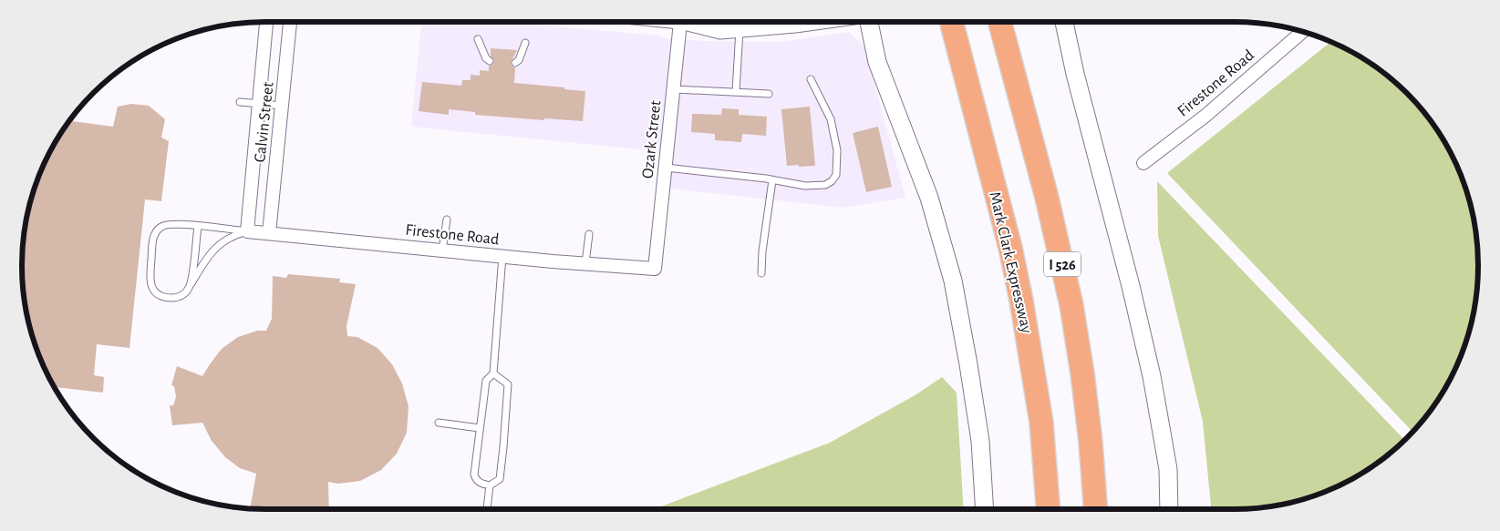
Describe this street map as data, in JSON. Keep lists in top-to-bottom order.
{
  "streets": {
    "highway": ["Mark Clark Expressway", "I 526"],
    "street": ["Firestone Road", "Calvin Street", "Ozark Street"]
  },
  "crossings": [
    ["Firestone Road", "Calvin Street"],
    ["Firestone Road", "Ozark Street"]
  ]
}
